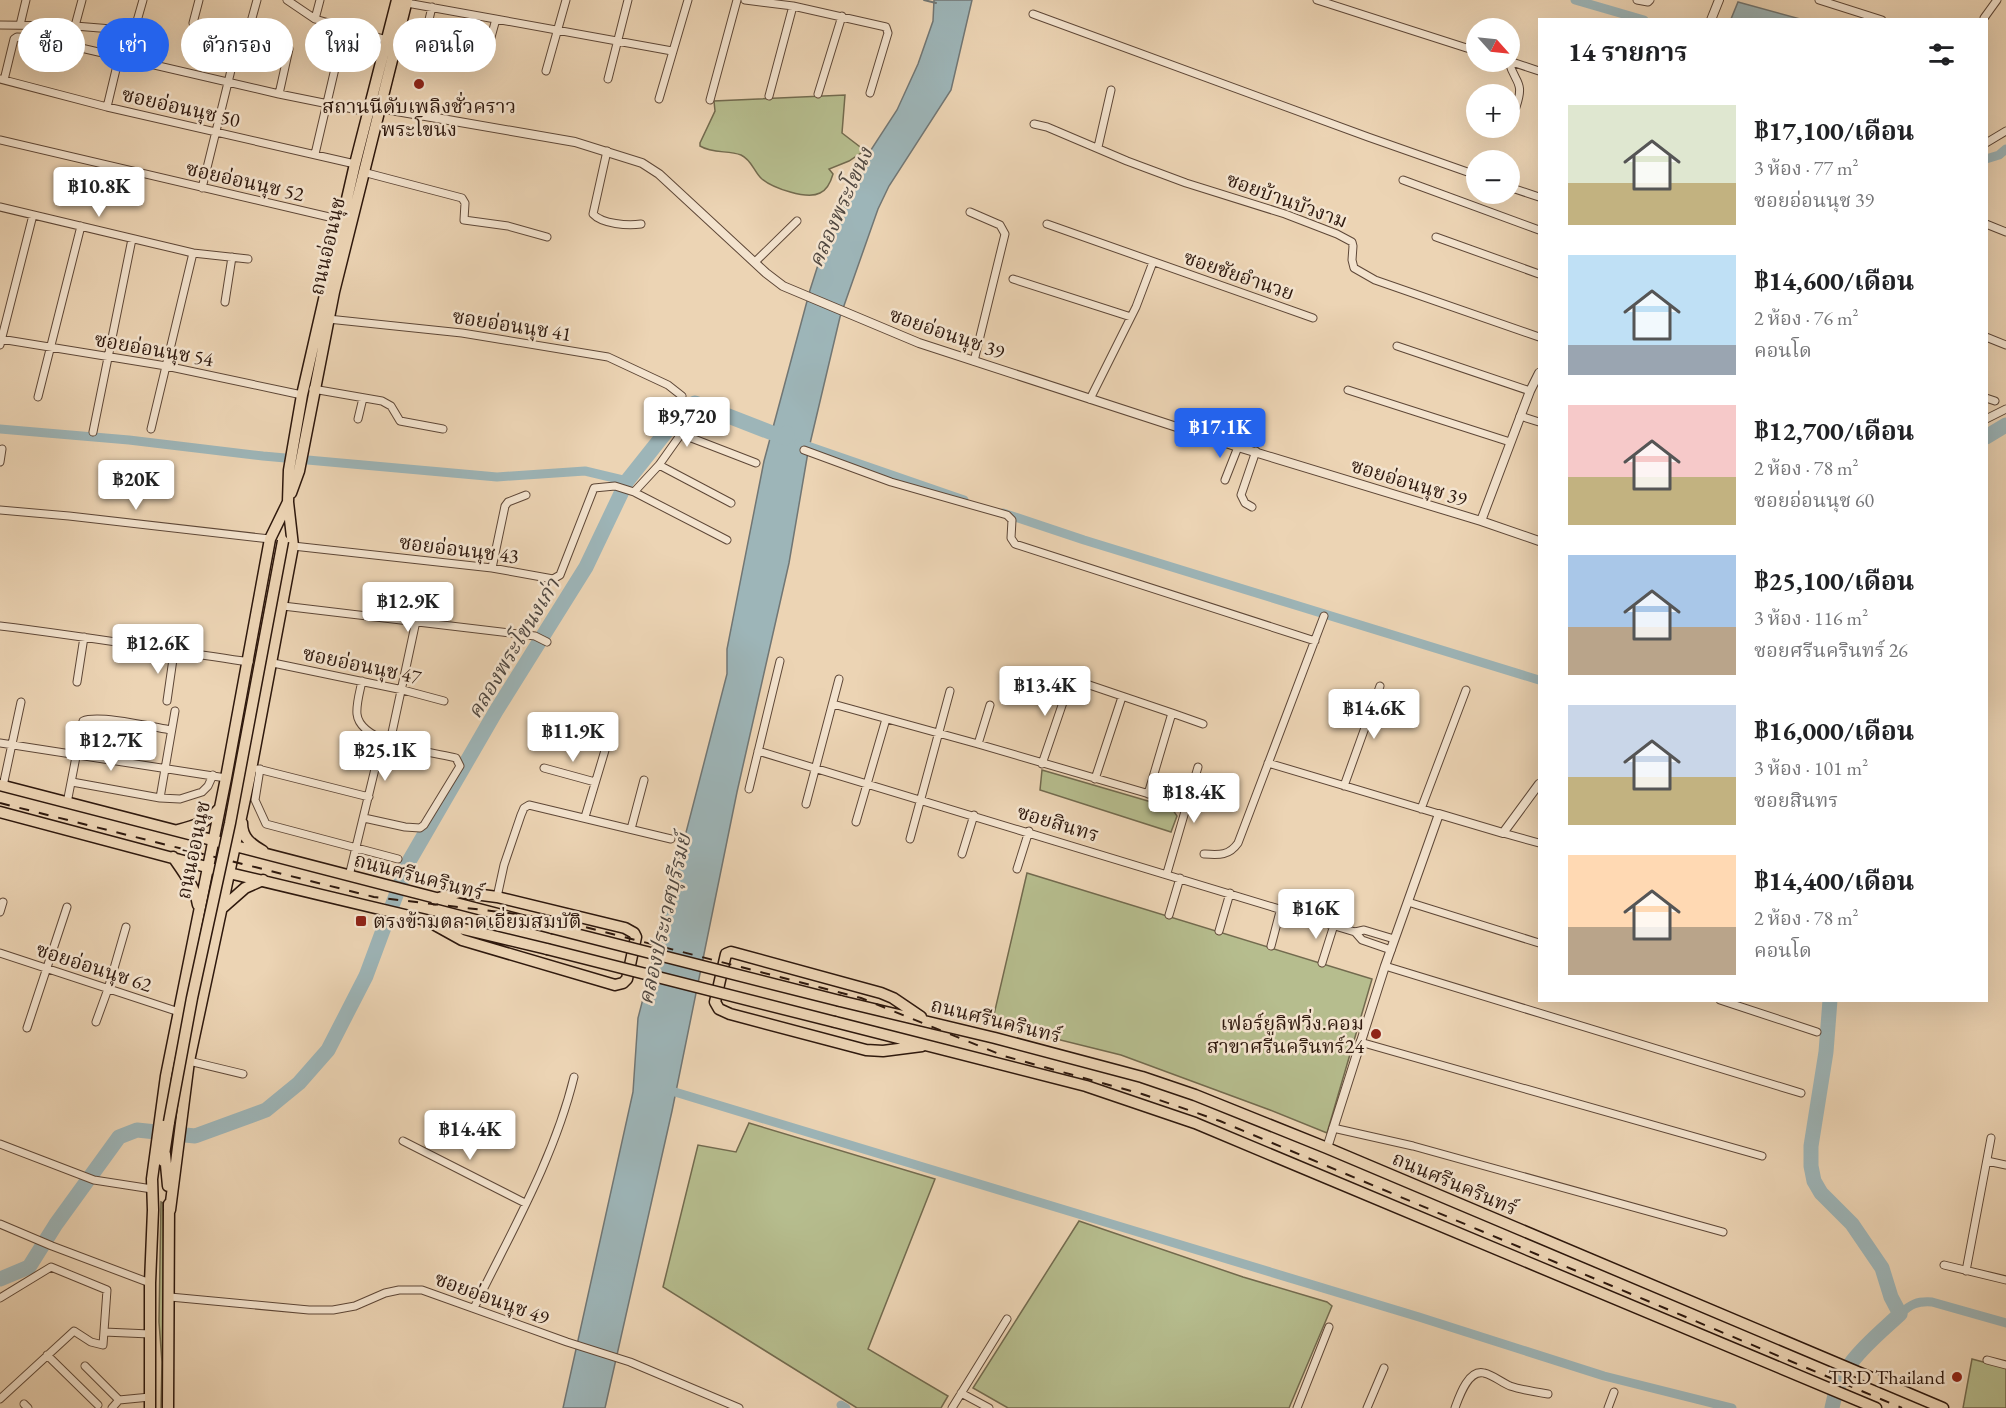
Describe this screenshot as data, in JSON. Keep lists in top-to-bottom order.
{
  "streets": {
    "main road": ["ถนนอ่อนนุช", "ถนนศรีนครินทร์"],
    "street": [
      "ซอยอ่อนนุช 50",
      "ซอยอ่อนนุช 52",
      "ซอยบ้านบัวงาม",
      "ซอยชัยอำนวย",
      "ซอยอ่อนนุช 41",
      "ซอยอ่อนนุช 39",
      "ซอยอ่อนนุช 54",
      "ซอยอ่อนนุช 43",
      "ซอยอ่อนนุช 47",
      "ซอยสินทร",
      "ซอยอ่อนนุช 62",
      "ซอยอ่อนนุช 49"
    ]
  },
  "crossings": [
    ["ซอยอ่อนนุช 50", "ถนนอ่อนนุช"],
    ["ซอยอ่อนนุช 52", "ถนนอ่อนนุช"],
    ["ถนนอ่อนนุช", "ซอยอ่อนนุช 41"],
    ["ถนนอ่อนนุช", "ซอยอ่อนนุช 39"],
    ["ถนนอ่อนนุช", "ซอยอ่อนนุช 54"],
    ["ถนนอ่อนนุช", "ซอยอ่อนนุช 43"],
    ["ถนนอ่อนนุช", "ซอยอ่อนนุช 47"],
    ["ถนนอ่อนนุช", "ถนนศรีนครินทร์"],
    ["ถนนอ่อนนุช", "ซอยอ่อนนุช 62"],
    ["ถนนอ่อนนุช", "ซอยอ่อนนุช 49"],
    ["ซอยชัยอำนวย", "ซอยอ่อนนุช 39"]
  ],
  "water": ["คลองพระโขนง", "คลองพระโขนงเก่า", "คลองประเวศบุรีรมย์"],
  "places": {
    "other": ["สถานนีดับเพลิงชั่วคราว พระโขนง", "เฟอร์ยูลิฟวิ่ง.คอม สาขาศรีนครินทร์24", "TRD Thailand"],
    "transit": ["ตรงข้ามตลาดเอี่ยมสมบัติ"]
  },
  "north": "bottom right",
  "page": {
    "map_buttons": ["+", "−"],
    "chip": [
      "ซื้อ",
      "เช่า",
      "ตัวกรอง",
      "ใหม่",
      "คอนโด"
    ],
    "heading": "14 รายการ",
    "list": [
      {
        "name": "฿17,100/เดือน",
        "note": "3 ห้อง · 77 m² · ซอยอ่อนนุช 39"
      },
      {
        "name": "฿14,600/เดือน",
        "note": "2 ห้อง · 76 m² · คอนโด"
      },
      {
        "name": "฿12,700/เดือน",
        "note": "2 ห้อง · 78 m² · ซอยอ่อนนุช 60"
      },
      {
        "name": "฿25,100/เดือน",
        "note": "3 ห้อง · 116 m² · ซอยศรีนครินทร์ 26"
      },
      {
        "name": "฿16,000/เดือน",
        "note": "3 ห้อง · 101 m² · ซอยสินทร"
      },
      {
        "name": "฿14,400/เดือน",
        "note": "2 ห้อง · 78 m² · คอนโด"
      }
    ],
    "price": [
      "฿10.8K",
      "฿9,720",
      "฿17.1K",
      "฿20K",
      "฿12.9K",
      "฿12.6K",
      "฿13.4K",
      "฿14.6K",
      "฿11.9K",
      "฿12.7K",
      "฿25.1K",
      "฿18.4K",
      "฿16K",
      "฿14.4K"
    ]
  }
}
